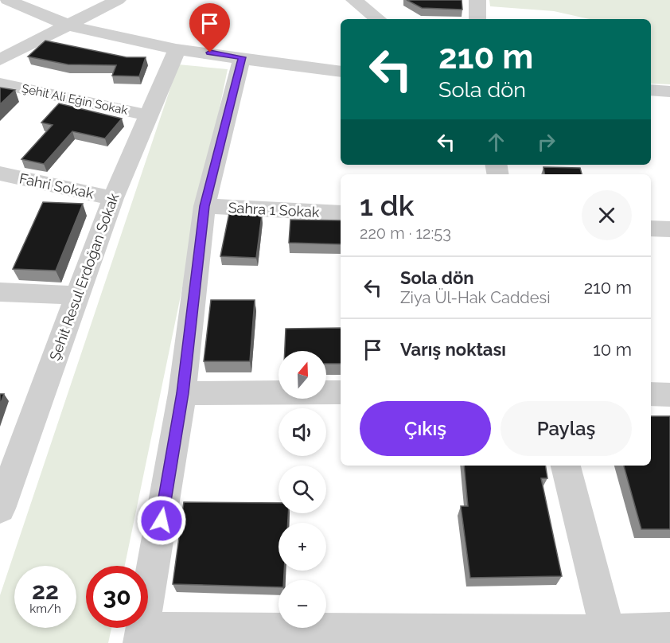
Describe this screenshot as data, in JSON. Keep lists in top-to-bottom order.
{
  "streets": {
    "street": [
      "Şehit Ali Eğin Sokak",
      "Fahri Sokak",
      "Sahra 1 Sokak",
      "Şehit Resul Erdoğan Sokak"
    ]
  },
  "crossings": [
    ["Şehit Ali Eğin Sokak", "Şehit Resul Erdoğan Sokak"],
    ["Fahri Sokak", "Şehit Resul Erdoğan Sokak"]
  ],
  "north": "top",
  "page": {
    "turn": ["210 m", "Sola dön"],
    "heading": ["1 dk", "220 m · 12:53"],
    "list": [
      {
        "name": "Sola dön",
        "note": "Ziya Ül-Hak Caddesi",
        "value": "210 m"
      },
      {
        "name": "Varış noktası",
        "value": "10 m"
      }
    ],
    "map_buttons": ["+", "−"],
    "buttons": ["Çıkış", "Paylaş"],
    "speed": "22 km/h",
    "limit": "30"
  }
}
